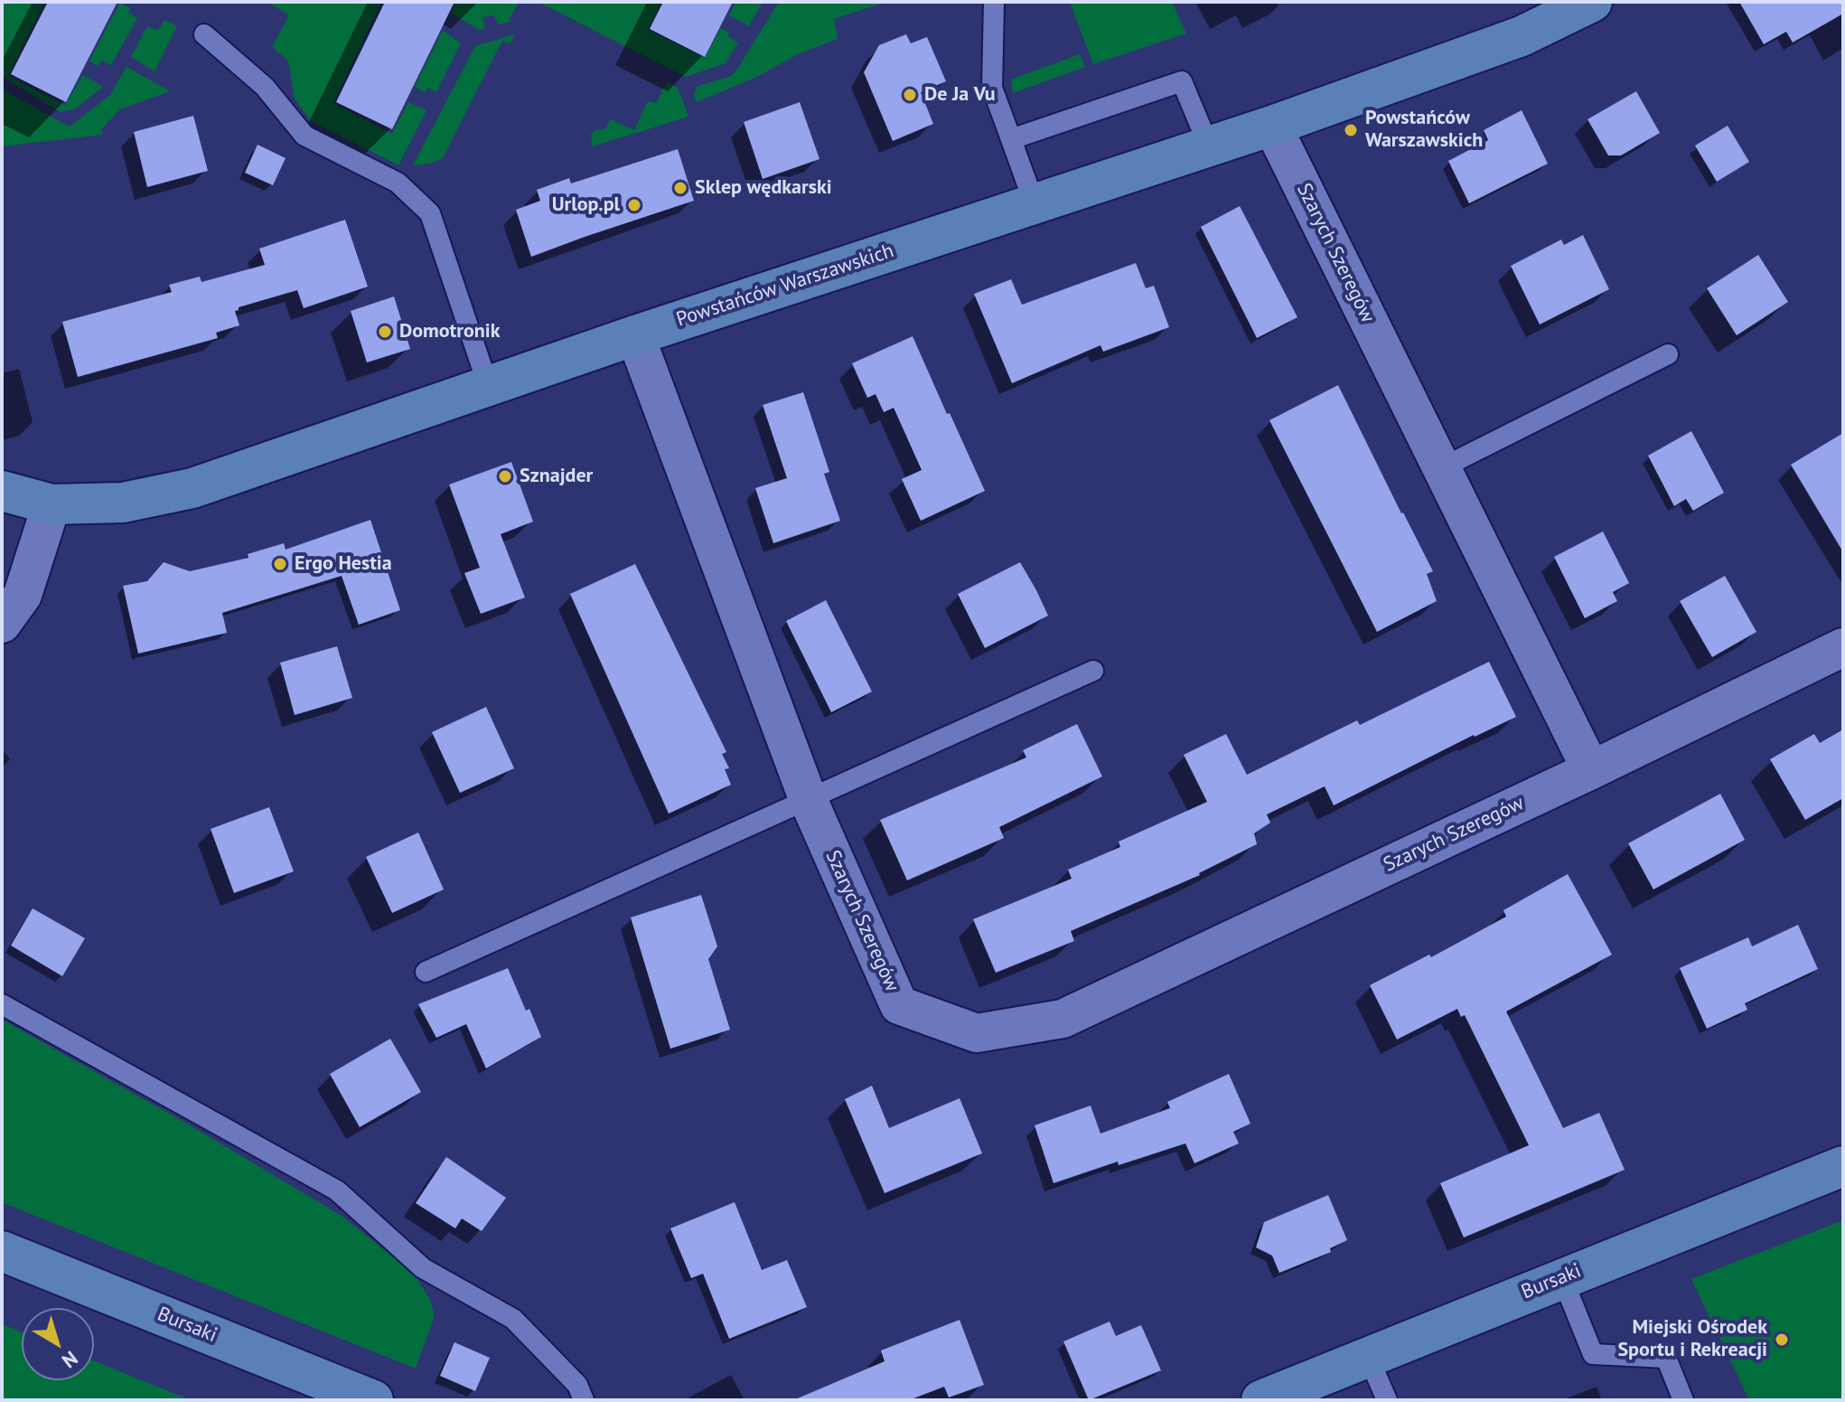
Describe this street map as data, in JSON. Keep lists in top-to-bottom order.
{
  "streets": {
    "street": ["Szarych Szeregów", "Powstańców Warszawskich", "Bursaki"]
  },
  "crossings": [
    ["Szarych Szeregów", "Powstańców Warszawskich"]
  ],
  "places": [
    "De Ja Vu",
    "Powstańców Warszawskich",
    "Sklep wędkarski",
    "Urlop.pl",
    "Domotronik",
    "Sznajder",
    "Ergo Hestia",
    "Miejski Ośrodek Sportu i Rekreacji"
  ],
  "north": "bottom right"
}
